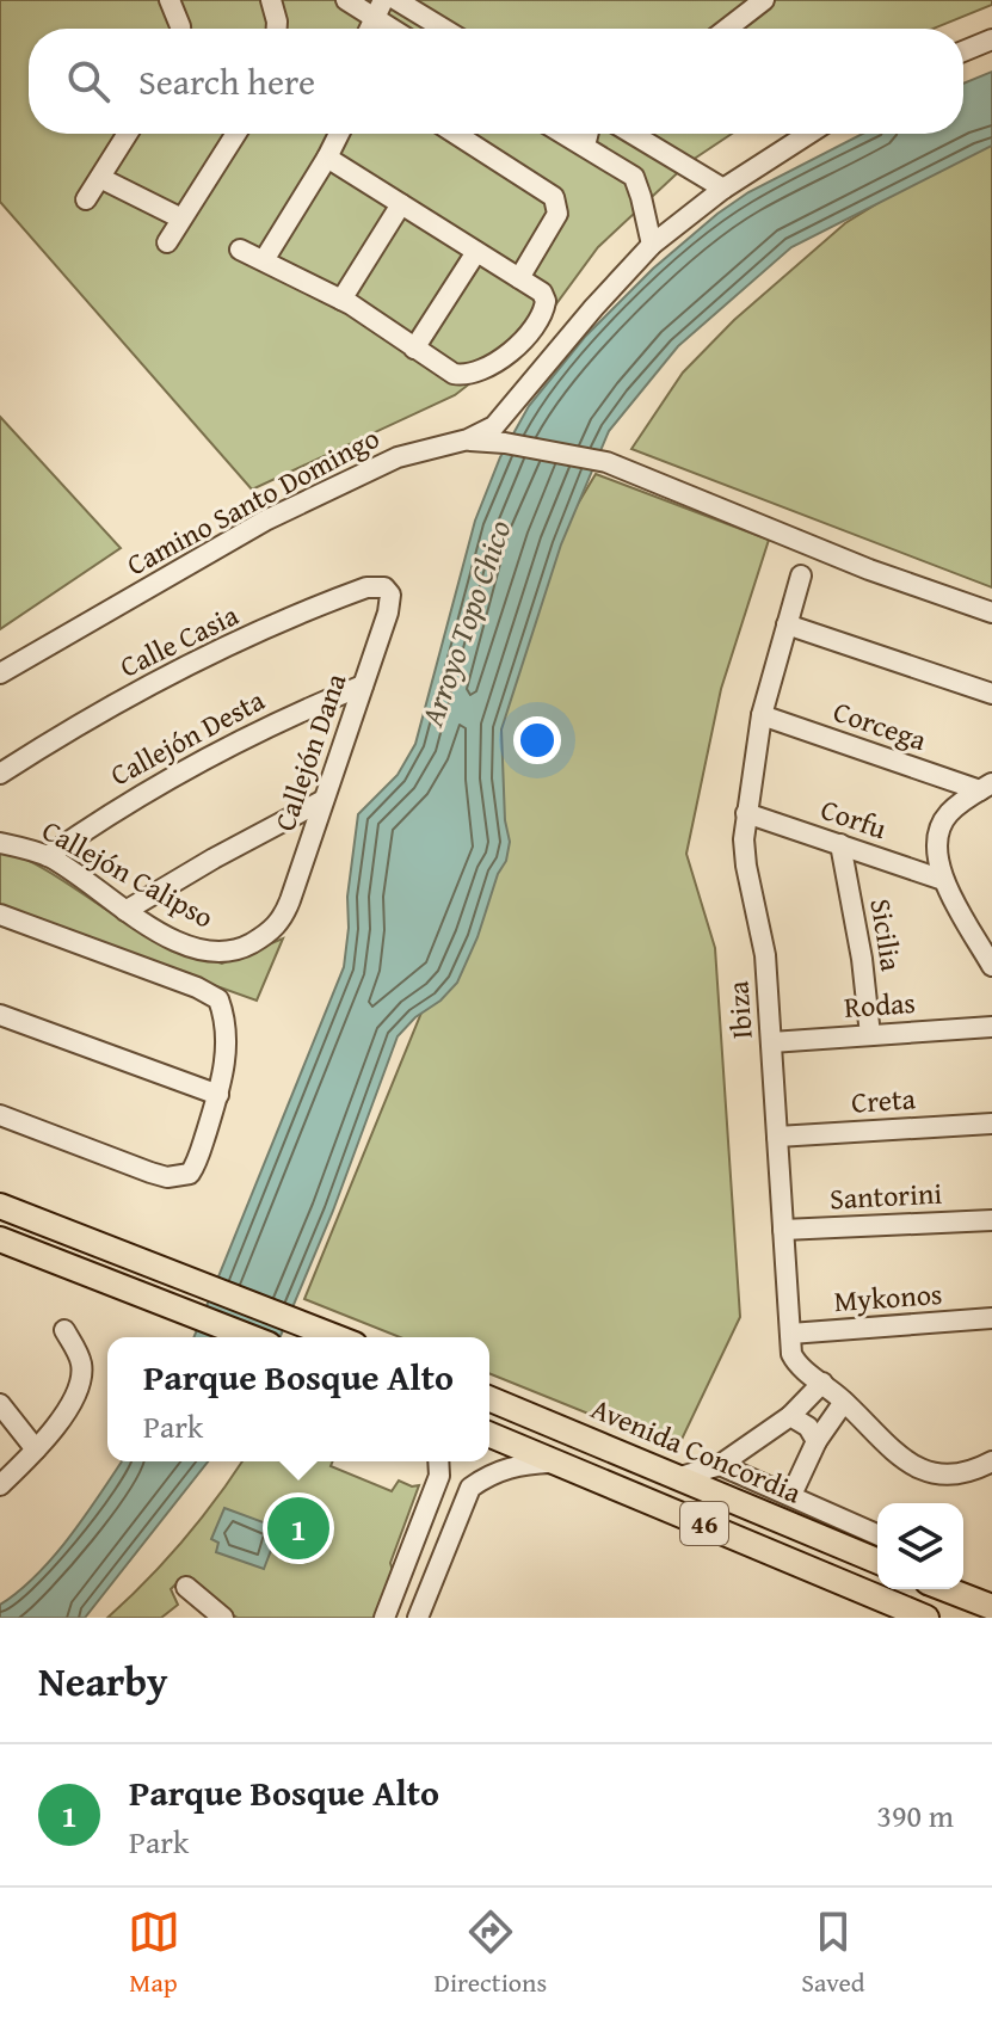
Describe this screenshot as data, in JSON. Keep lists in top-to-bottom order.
{
  "streets": {
    "main road": ["Avenida Concordia", "46"],
    "street": [
      "Camino Santo Domingo",
      "Calle Casia",
      "Corcega",
      "Callejón Desta",
      "Callejón Dana",
      "Corfu",
      "Callejón Calipso",
      "Sicilia",
      "Rodas",
      "Ibiza",
      "Creta",
      "Santorini",
      "Mykonos"
    ]
  },
  "crossings": [
    ["Calle Casia", "Callejón Dana"],
    ["Corcega", "Ibiza"],
    ["Callejón Desta", "Callejón Dana"],
    ["Callejón Desta", "Callejón Calipso"],
    ["Callejón Dana", "Callejón Calipso"],
    ["Corfu", "Sicilia"],
    ["Corfu", "Ibiza"],
    ["Sicilia", "Rodas"],
    ["Rodas", "Ibiza"],
    ["Ibiza", "Creta"],
    ["Ibiza", "Santorini"],
    ["Ibiza", "Mykonos"]
  ],
  "water": ["Arroyo Topo Chico"],
  "page": {
    "search": "Search here",
    "popup": ["Parque Bosque Alto", "Park"],
    "pins": "1",
    "heading": "Nearby",
    "list": [
      {
        "mark": "1",
        "name": "Parque Bosque Alto",
        "note": "Park",
        "value": "390 m"
      }
    ],
    "nav": ["Map", "Directions", "Saved"]
  }
}
